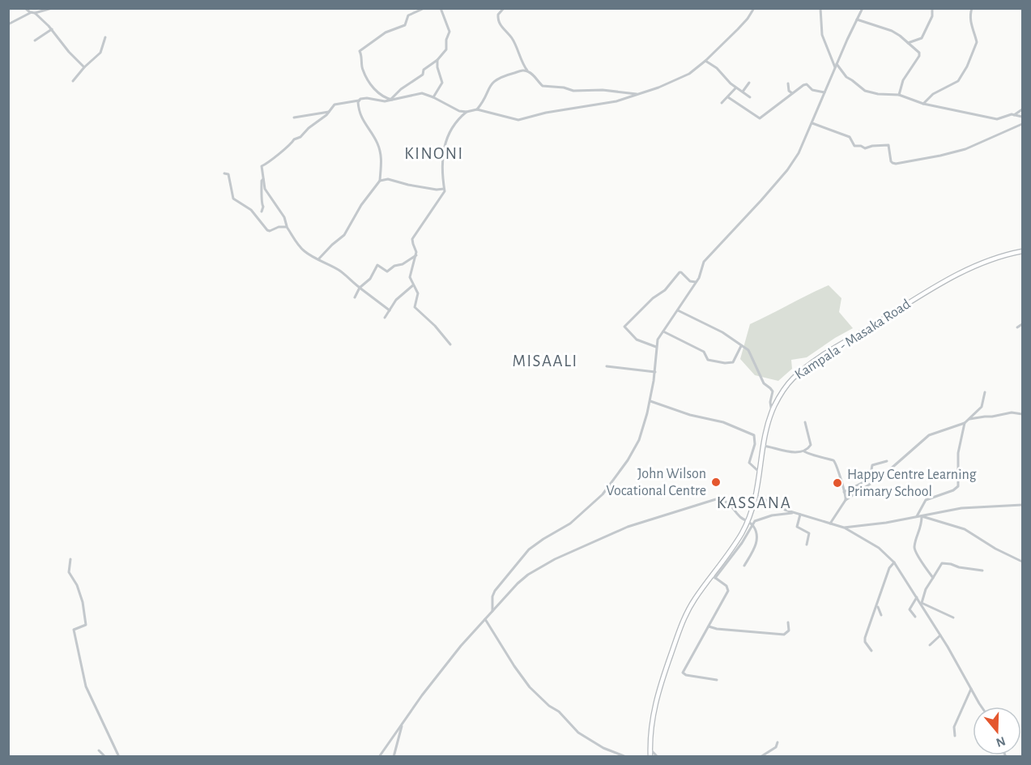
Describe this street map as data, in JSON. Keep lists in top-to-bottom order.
{
  "streets": {
    "main road": ["Kampala - Masaka Road"]
  },
  "districts": ["KINONI", "MISAALI", "KASSANA"],
  "places": ["John Wilson Vocational Centre", "Happy Centre Learning Primary School"],
  "north": "bottom"
}
